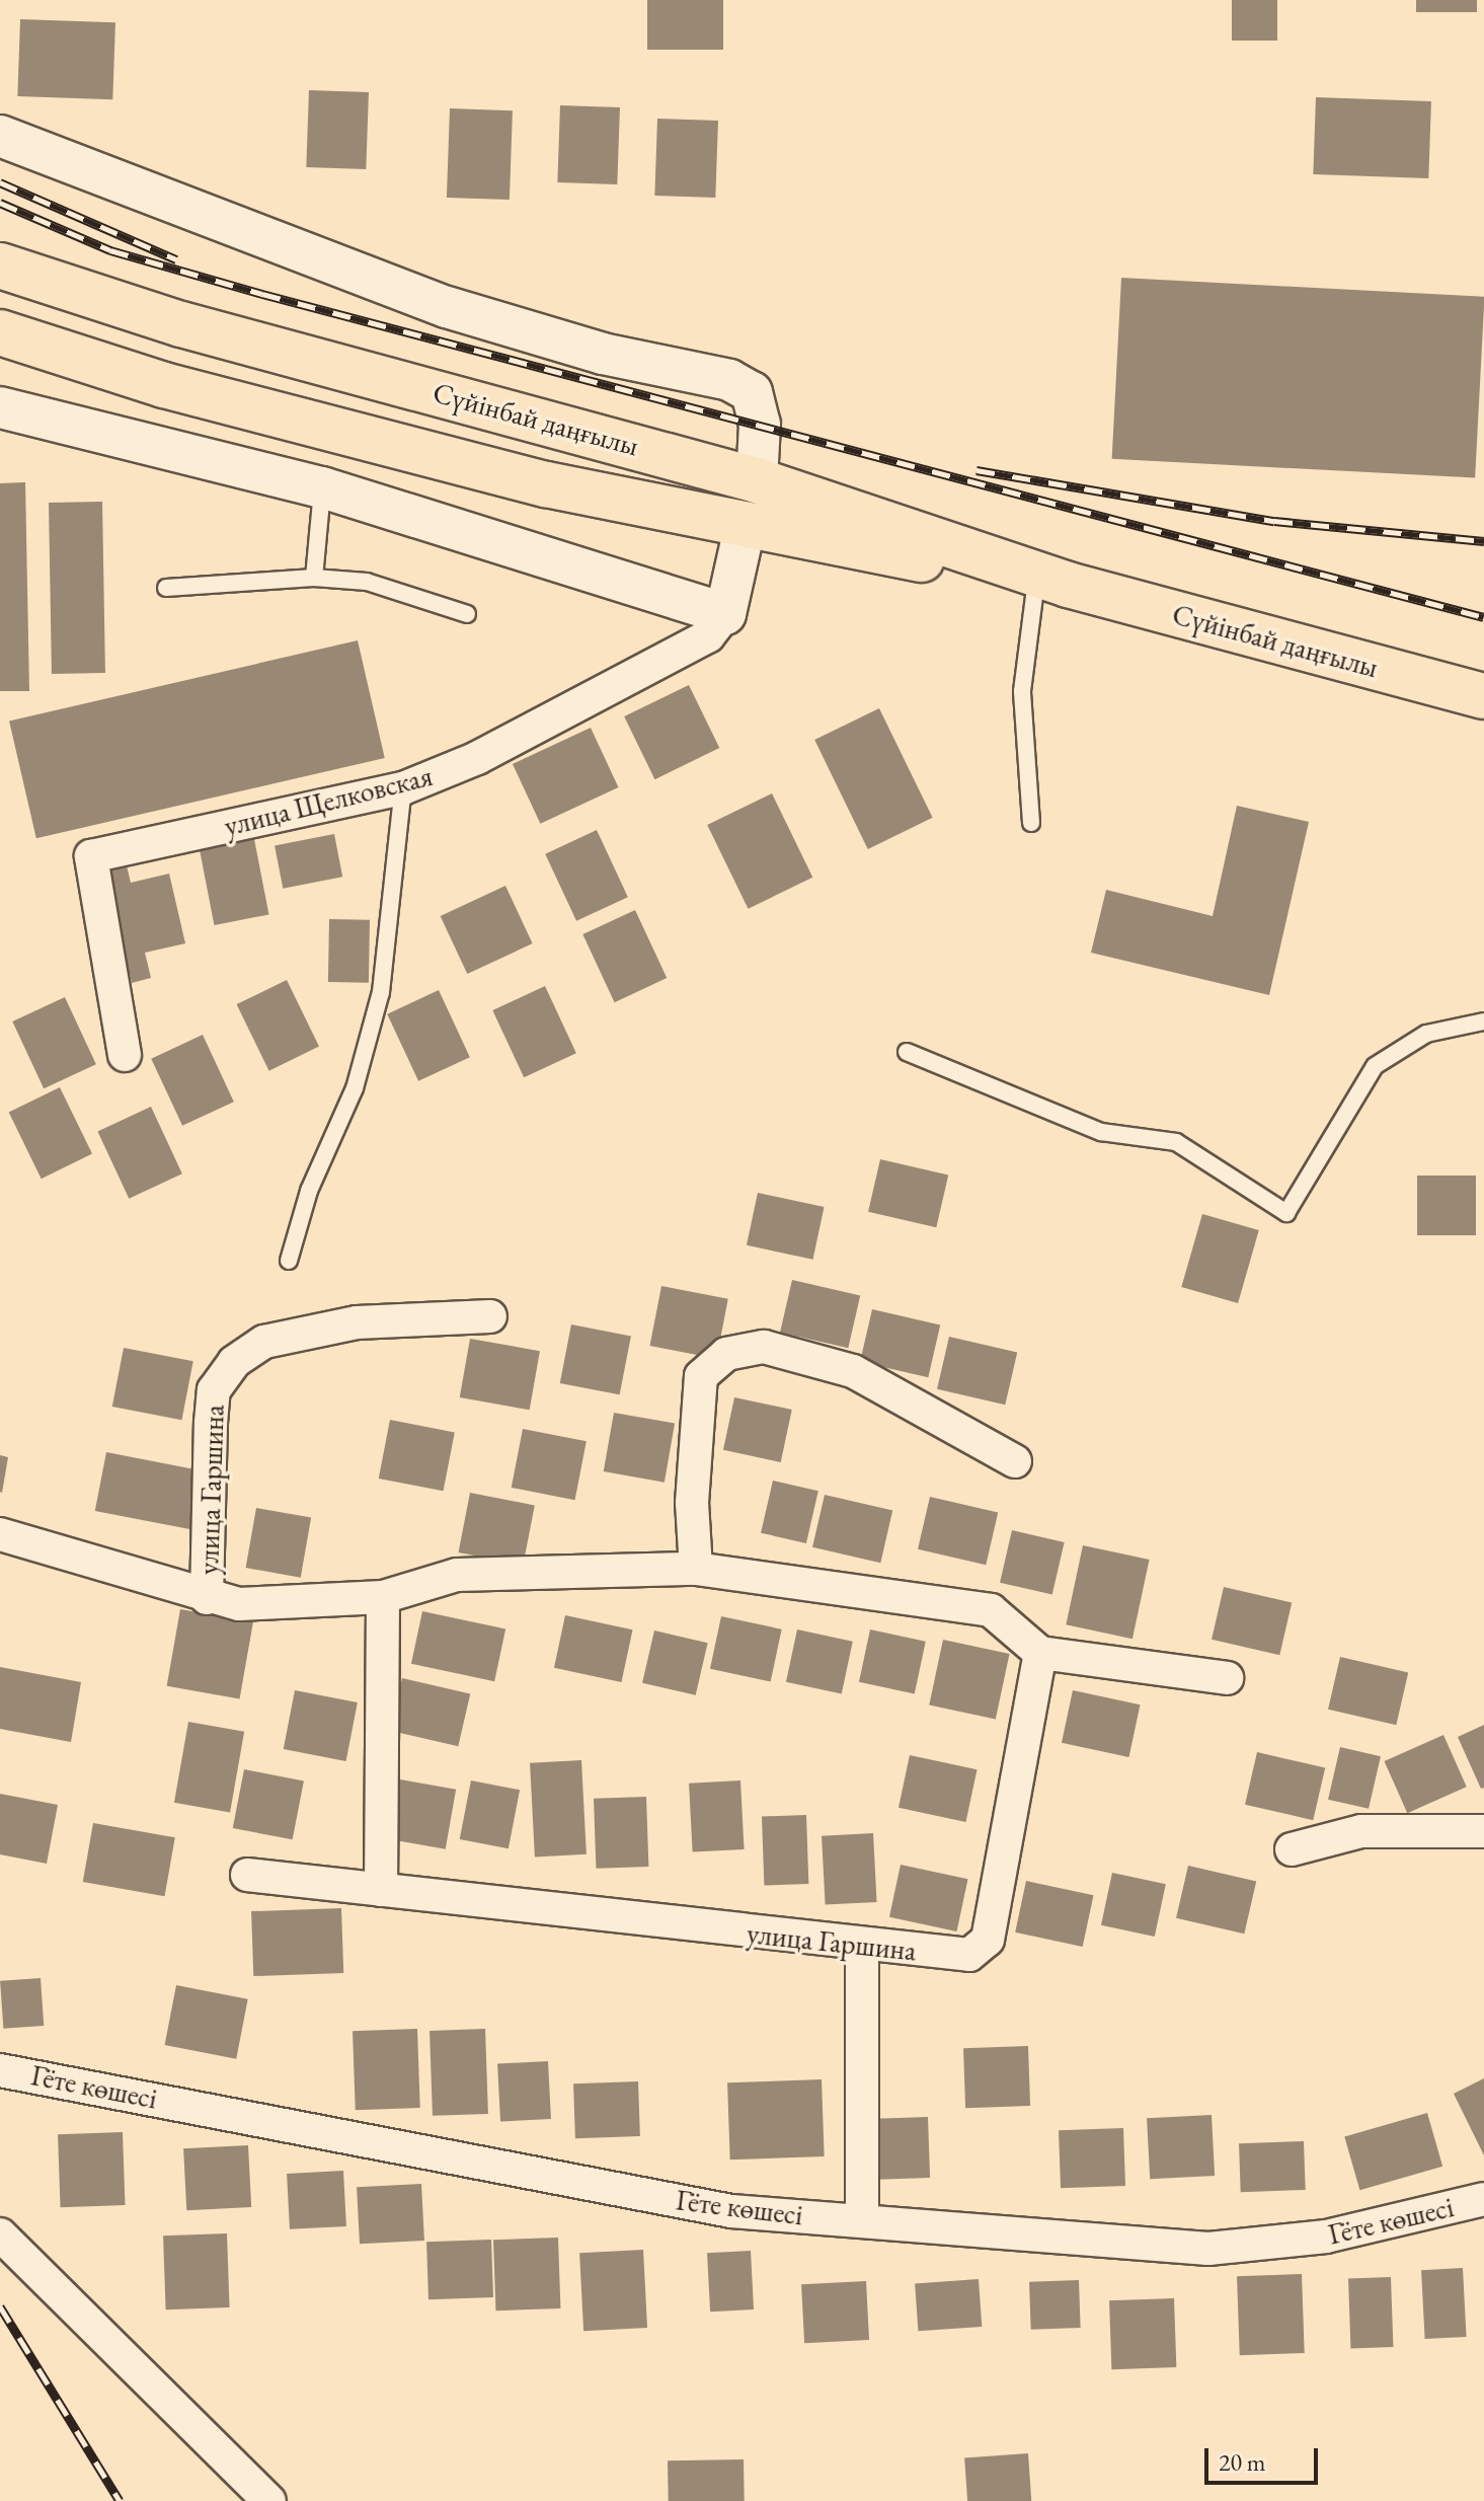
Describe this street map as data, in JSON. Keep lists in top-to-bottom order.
{
  "streets": {
    "main road": ["Сүйінбай даңғылы"],
    "street": ["улица Щелковская", "улица Гаршина", "Гёте көшесі"]
  },
  "scale_bar": "20 m"
}
